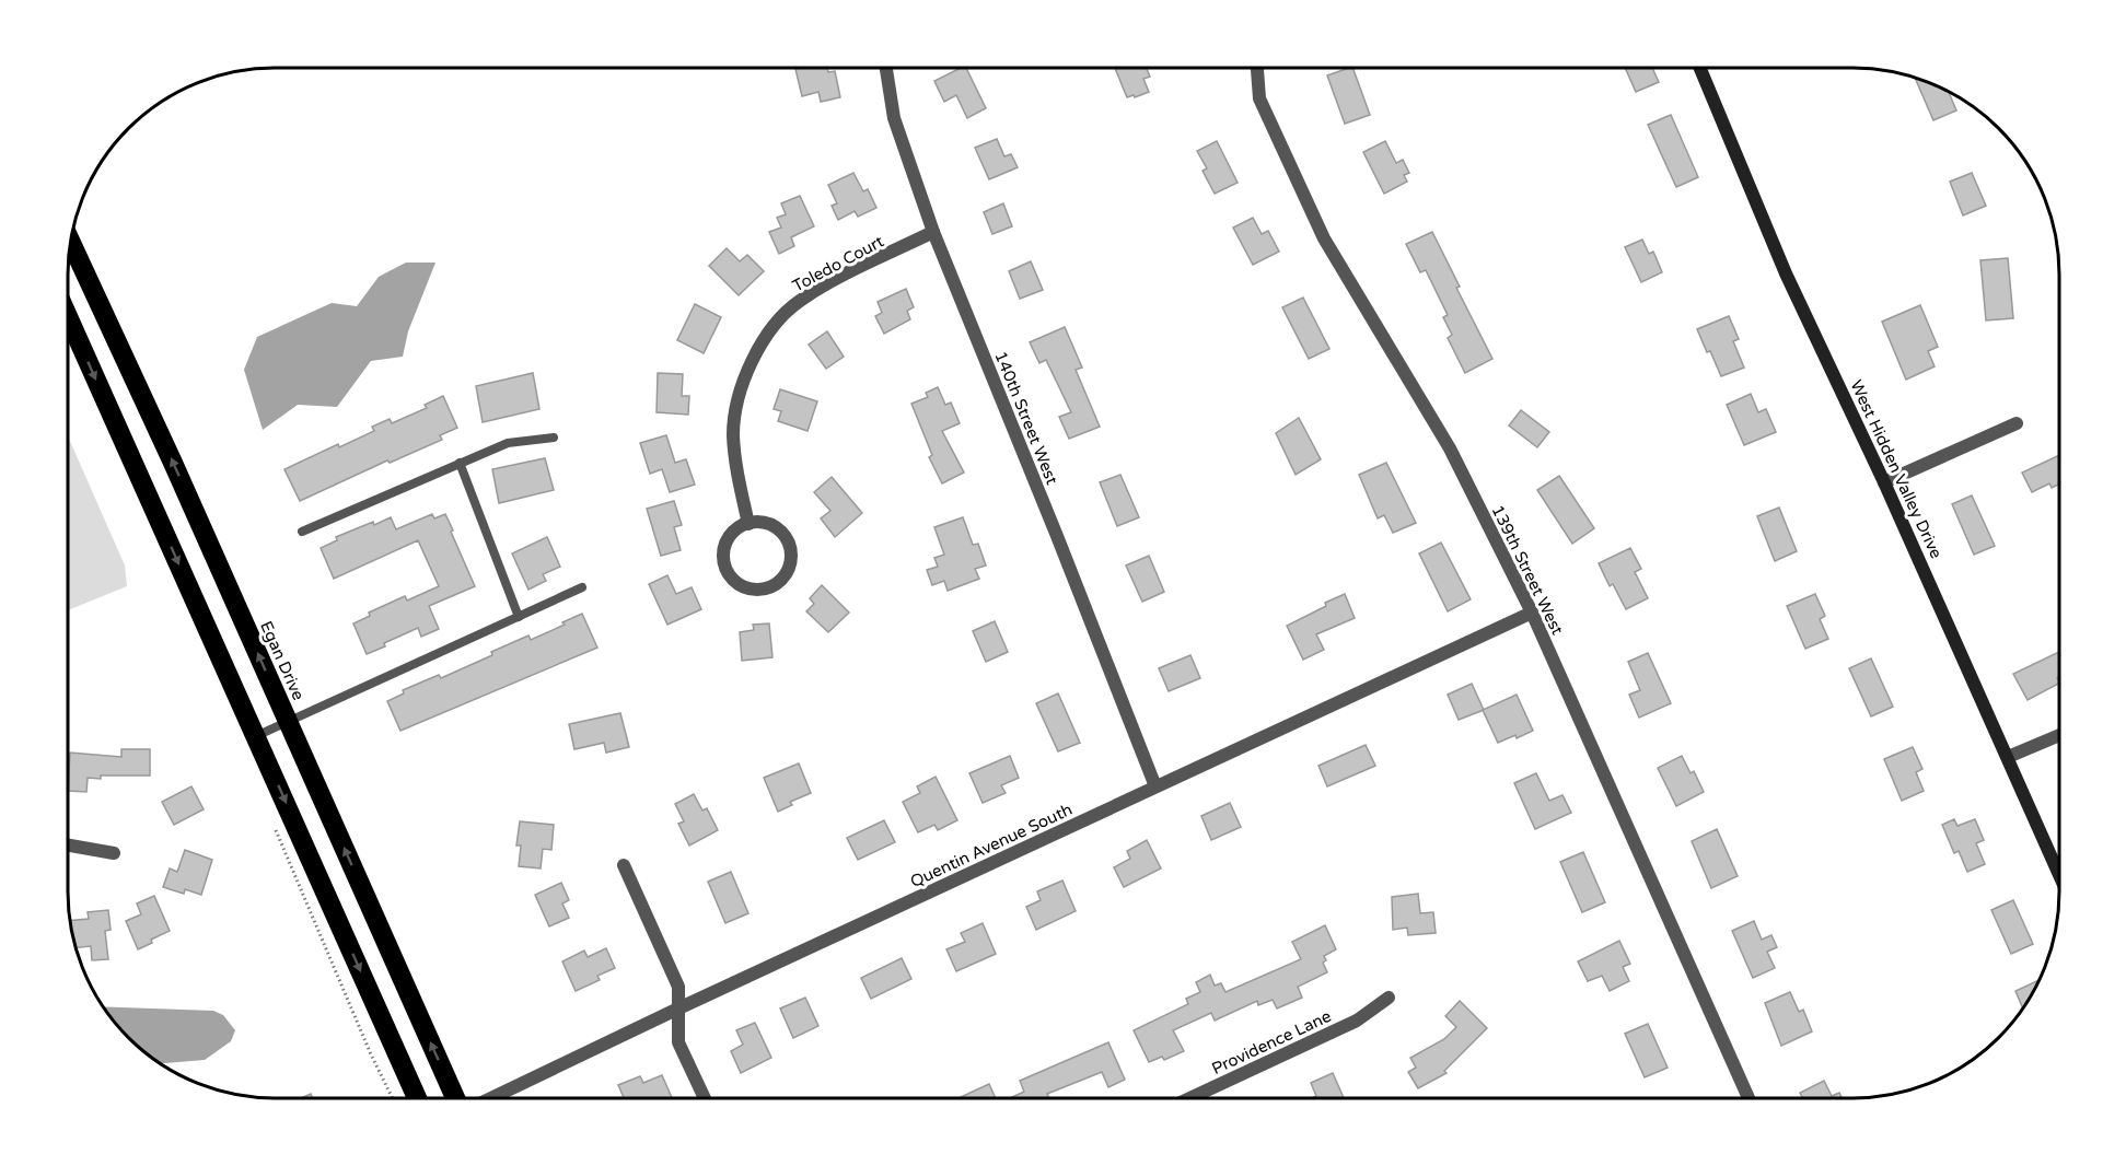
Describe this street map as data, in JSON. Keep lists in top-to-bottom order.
{
  "streets": {
    "highway": ["Egan Drive"],
    "street": [
      "Toledo Court",
      "140th Street West",
      "West Hidden Valley Drive",
      "139th Street West",
      "Quentin Avenue South",
      "Providence Lane"
    ]
  },
  "crossings": [
    ["Toledo Court", "140th Street West"],
    ["140th Street West", "Quentin Avenue South"],
    ["139th Street West", "Quentin Avenue South"]
  ]
}
